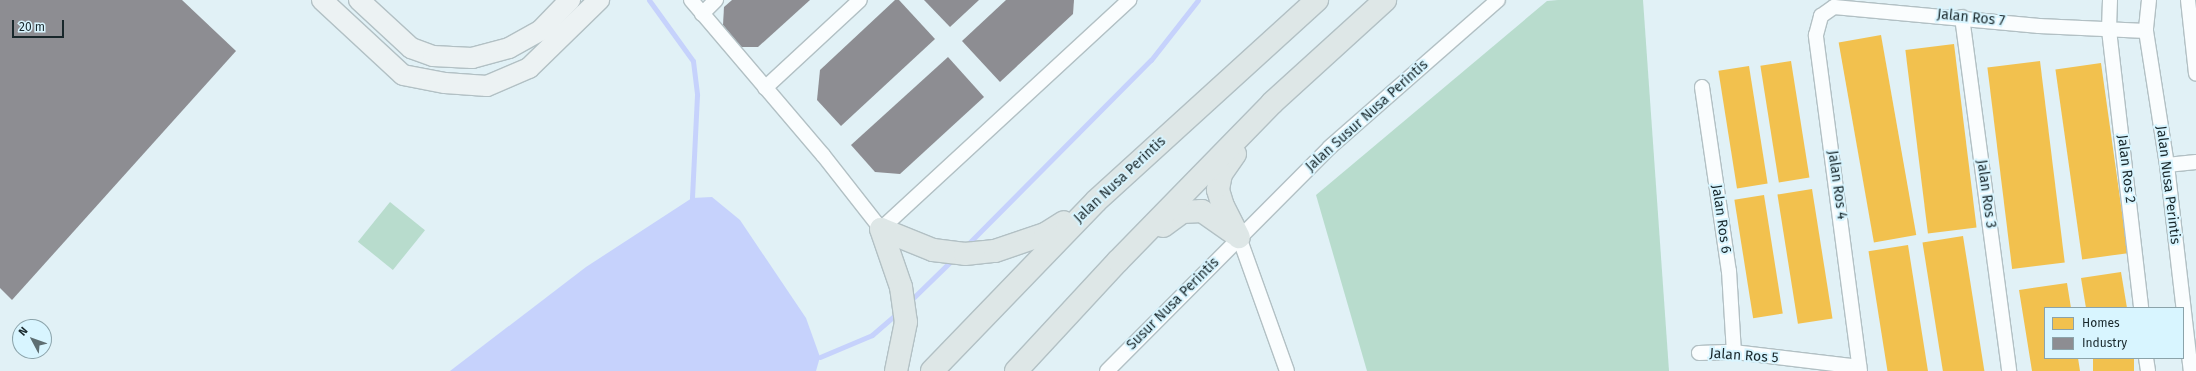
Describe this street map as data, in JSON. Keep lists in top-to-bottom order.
{
  "streets": {
    "main road": ["Jalan Nusa Perintis"],
    "street": [
      "Jalan Ros 7",
      "Jalan Susur Nusa Perintis",
      "Jalan Ros 2",
      "Jalan Ros 4",
      "Jalan Ros 3",
      "Jalan Ros 6",
      "Susur Nusa Perintis",
      "Jalan Ros 5"
    ]
  },
  "crossings": [
    ["Jalan Ros 7", "Jalan Ros 2"],
    ["Jalan Ros 7", "Jalan Nusa Perintis"],
    ["Jalan Ros 7", "Jalan Ros 4"],
    ["Jalan Ros 7", "Jalan Ros 3"],
    ["Jalan Susur Nusa Perintis", "Susur Nusa Perintis"],
    ["Jalan Ros 4", "Jalan Ros 5"],
    ["Jalan Ros 6", "Jalan Ros 5"]
  ],
  "legend": ["Homes", "Industry"],
  "scale_bar": "20 m",
  "north": "top left"
}
